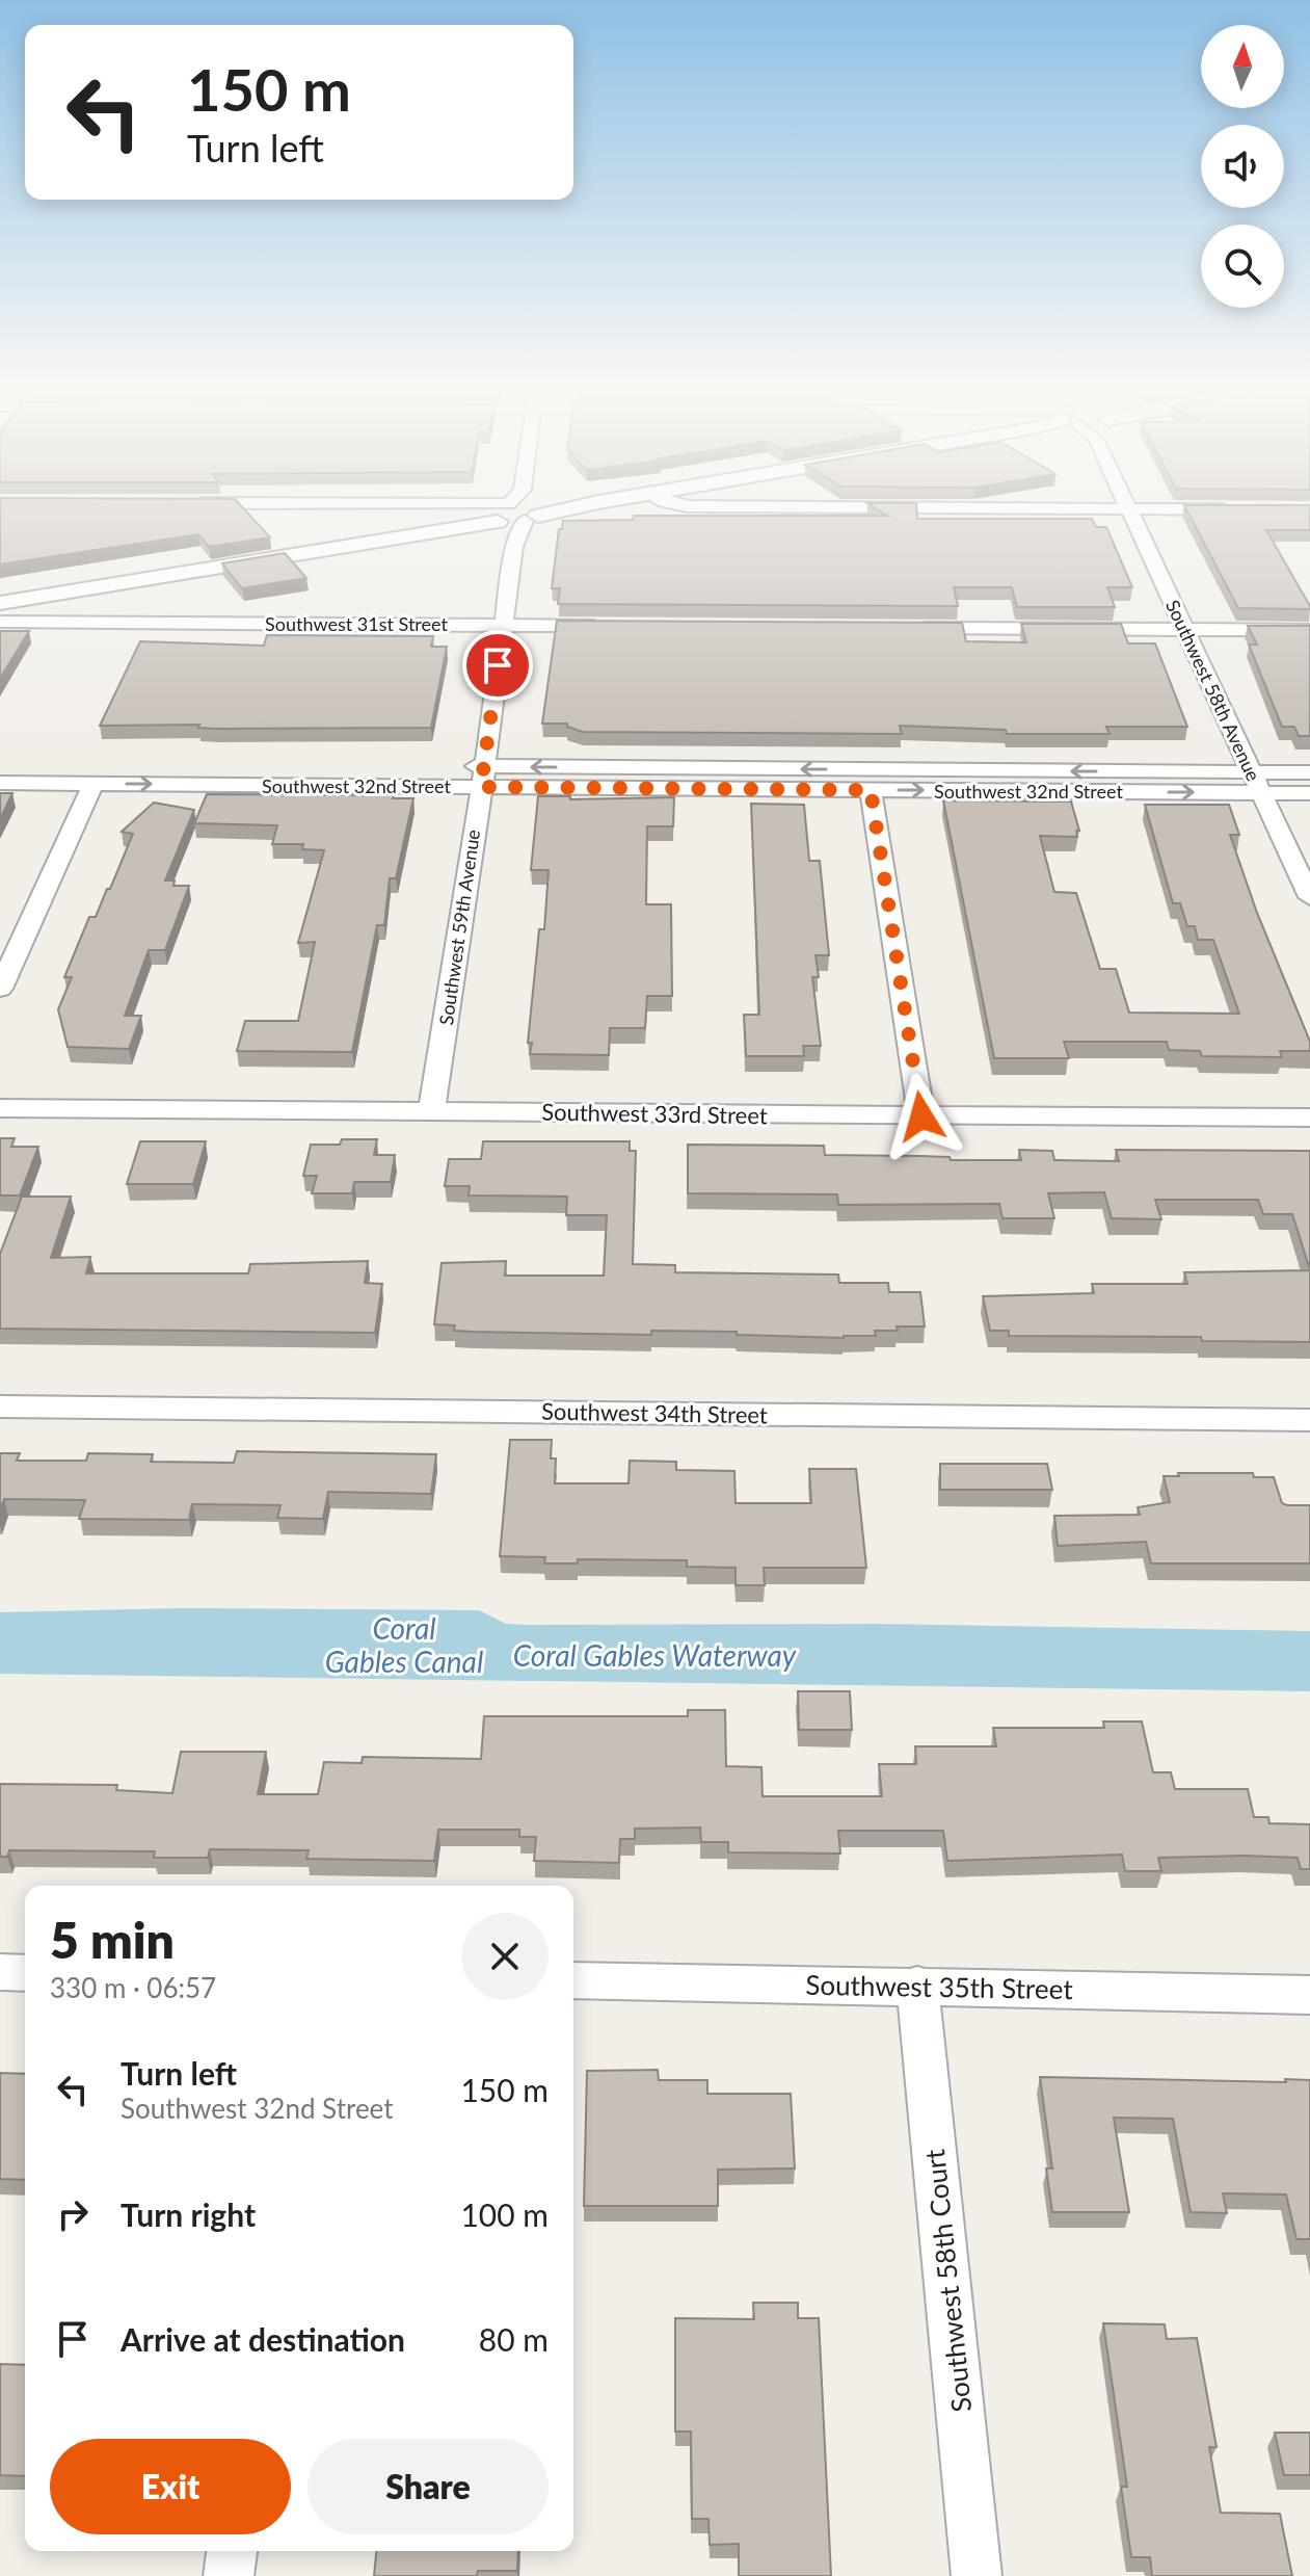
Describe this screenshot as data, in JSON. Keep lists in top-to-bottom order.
{
  "streets": {
    "street": [
      "Southwest 31st Street",
      "Southwest 58th Avenue",
      "Southwest 32nd Street",
      "Southwest 59th Avenue",
      "Southwest 33rd Street",
      "Southwest 34th Street",
      "Southwest 35th Street",
      "Southwest 58th Court"
    ]
  },
  "crossings": [
    ["Southwest 31st Street", "Southwest 59th Avenue"],
    ["Southwest 58th Avenue", "Southwest 32nd Street"],
    ["Southwest 32nd Street", "Southwest 59th Avenue"],
    ["Southwest 59th Avenue", "Southwest 33rd Street"],
    ["Southwest 35th Street", "Southwest 58th Court"]
  ],
  "water": ["Coral Gables Canal", "Coral Gables Waterway"],
  "north": "top",
  "page": {
    "turn": ["150 m", "Turn left"],
    "heading": ["5 min", "330 m · 06:57"],
    "list": [
      {
        "name": "Turn left",
        "note": "Southwest 32nd Street",
        "value": "150 m"
      },
      {
        "name": "Turn right",
        "value": "100 m"
      },
      {
        "name": "Arrive at destination",
        "value": "80 m"
      }
    ],
    "buttons": ["Exit", "Share"]
  }
}
